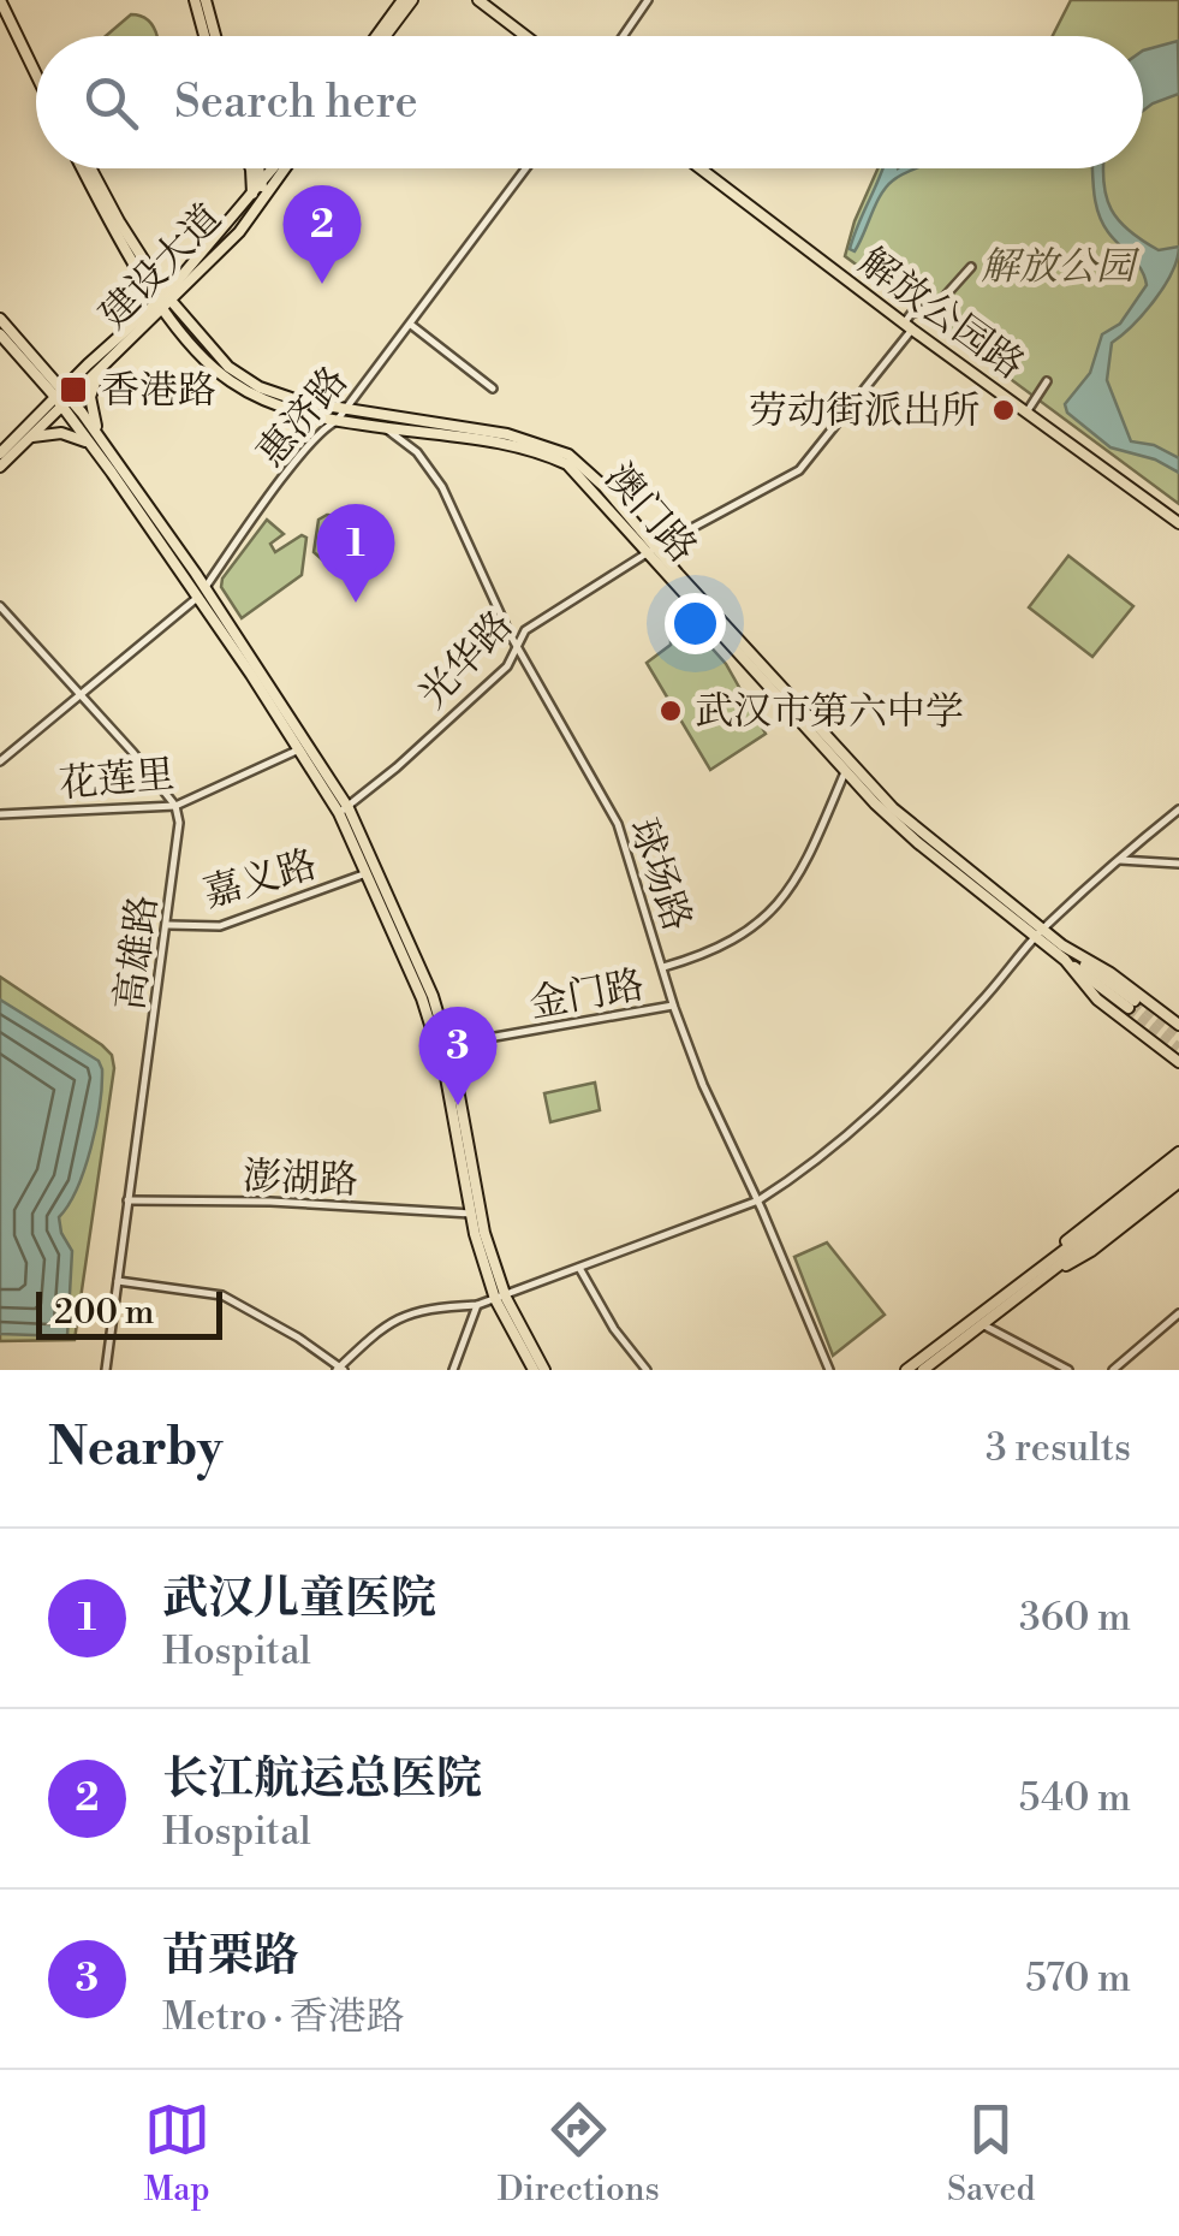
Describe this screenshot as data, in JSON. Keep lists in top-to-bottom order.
{
  "streets": {
    "main road": ["建设大道", "解放公园路", "澳门路"],
    "street": [
      "惠济路",
      "光华路",
      "花莲里",
      "球场路",
      "嘉义路",
      "高雄路",
      "金门路",
      "澎湖路"
    ]
  },
  "crossings": [
    ["建设大道", "澳门路"],
    ["解放公园路", "光华路"],
    ["惠济路", "澳门路"],
    ["澳门路", "光华路"],
    ["澳门路", "球场路"],
    ["光华路", "球场路"],
    ["花莲里", "高雄路"],
    ["球场路", "金门路"],
    ["嘉义路", "高雄路"],
    ["高雄路", "澎湖路"]
  ],
  "parks": ["解放公园"],
  "places": {
    "transit": ["香港路"],
    "other": ["劳动街派出所", "武汉市第六中学"]
  },
  "scale_bar": "200 m",
  "page": {
    "search": "Search here",
    "pins": ["2", "1", "3"],
    "scale": "200 m",
    "heading": ["Nearby", "3 results"],
    "list": [
      {
        "mark": "1",
        "name": "武汉儿童医院",
        "note": "Hospital",
        "value": "360 m"
      },
      {
        "mark": "2",
        "name": "长江航运总医院",
        "note": "Hospital",
        "value": "540 m"
      },
      {
        "mark": "3",
        "name": "苗栗路",
        "note": "Metro · 香港路",
        "value": "570 m"
      }
    ],
    "nav": ["Map", "Directions", "Saved"]
  }
}
